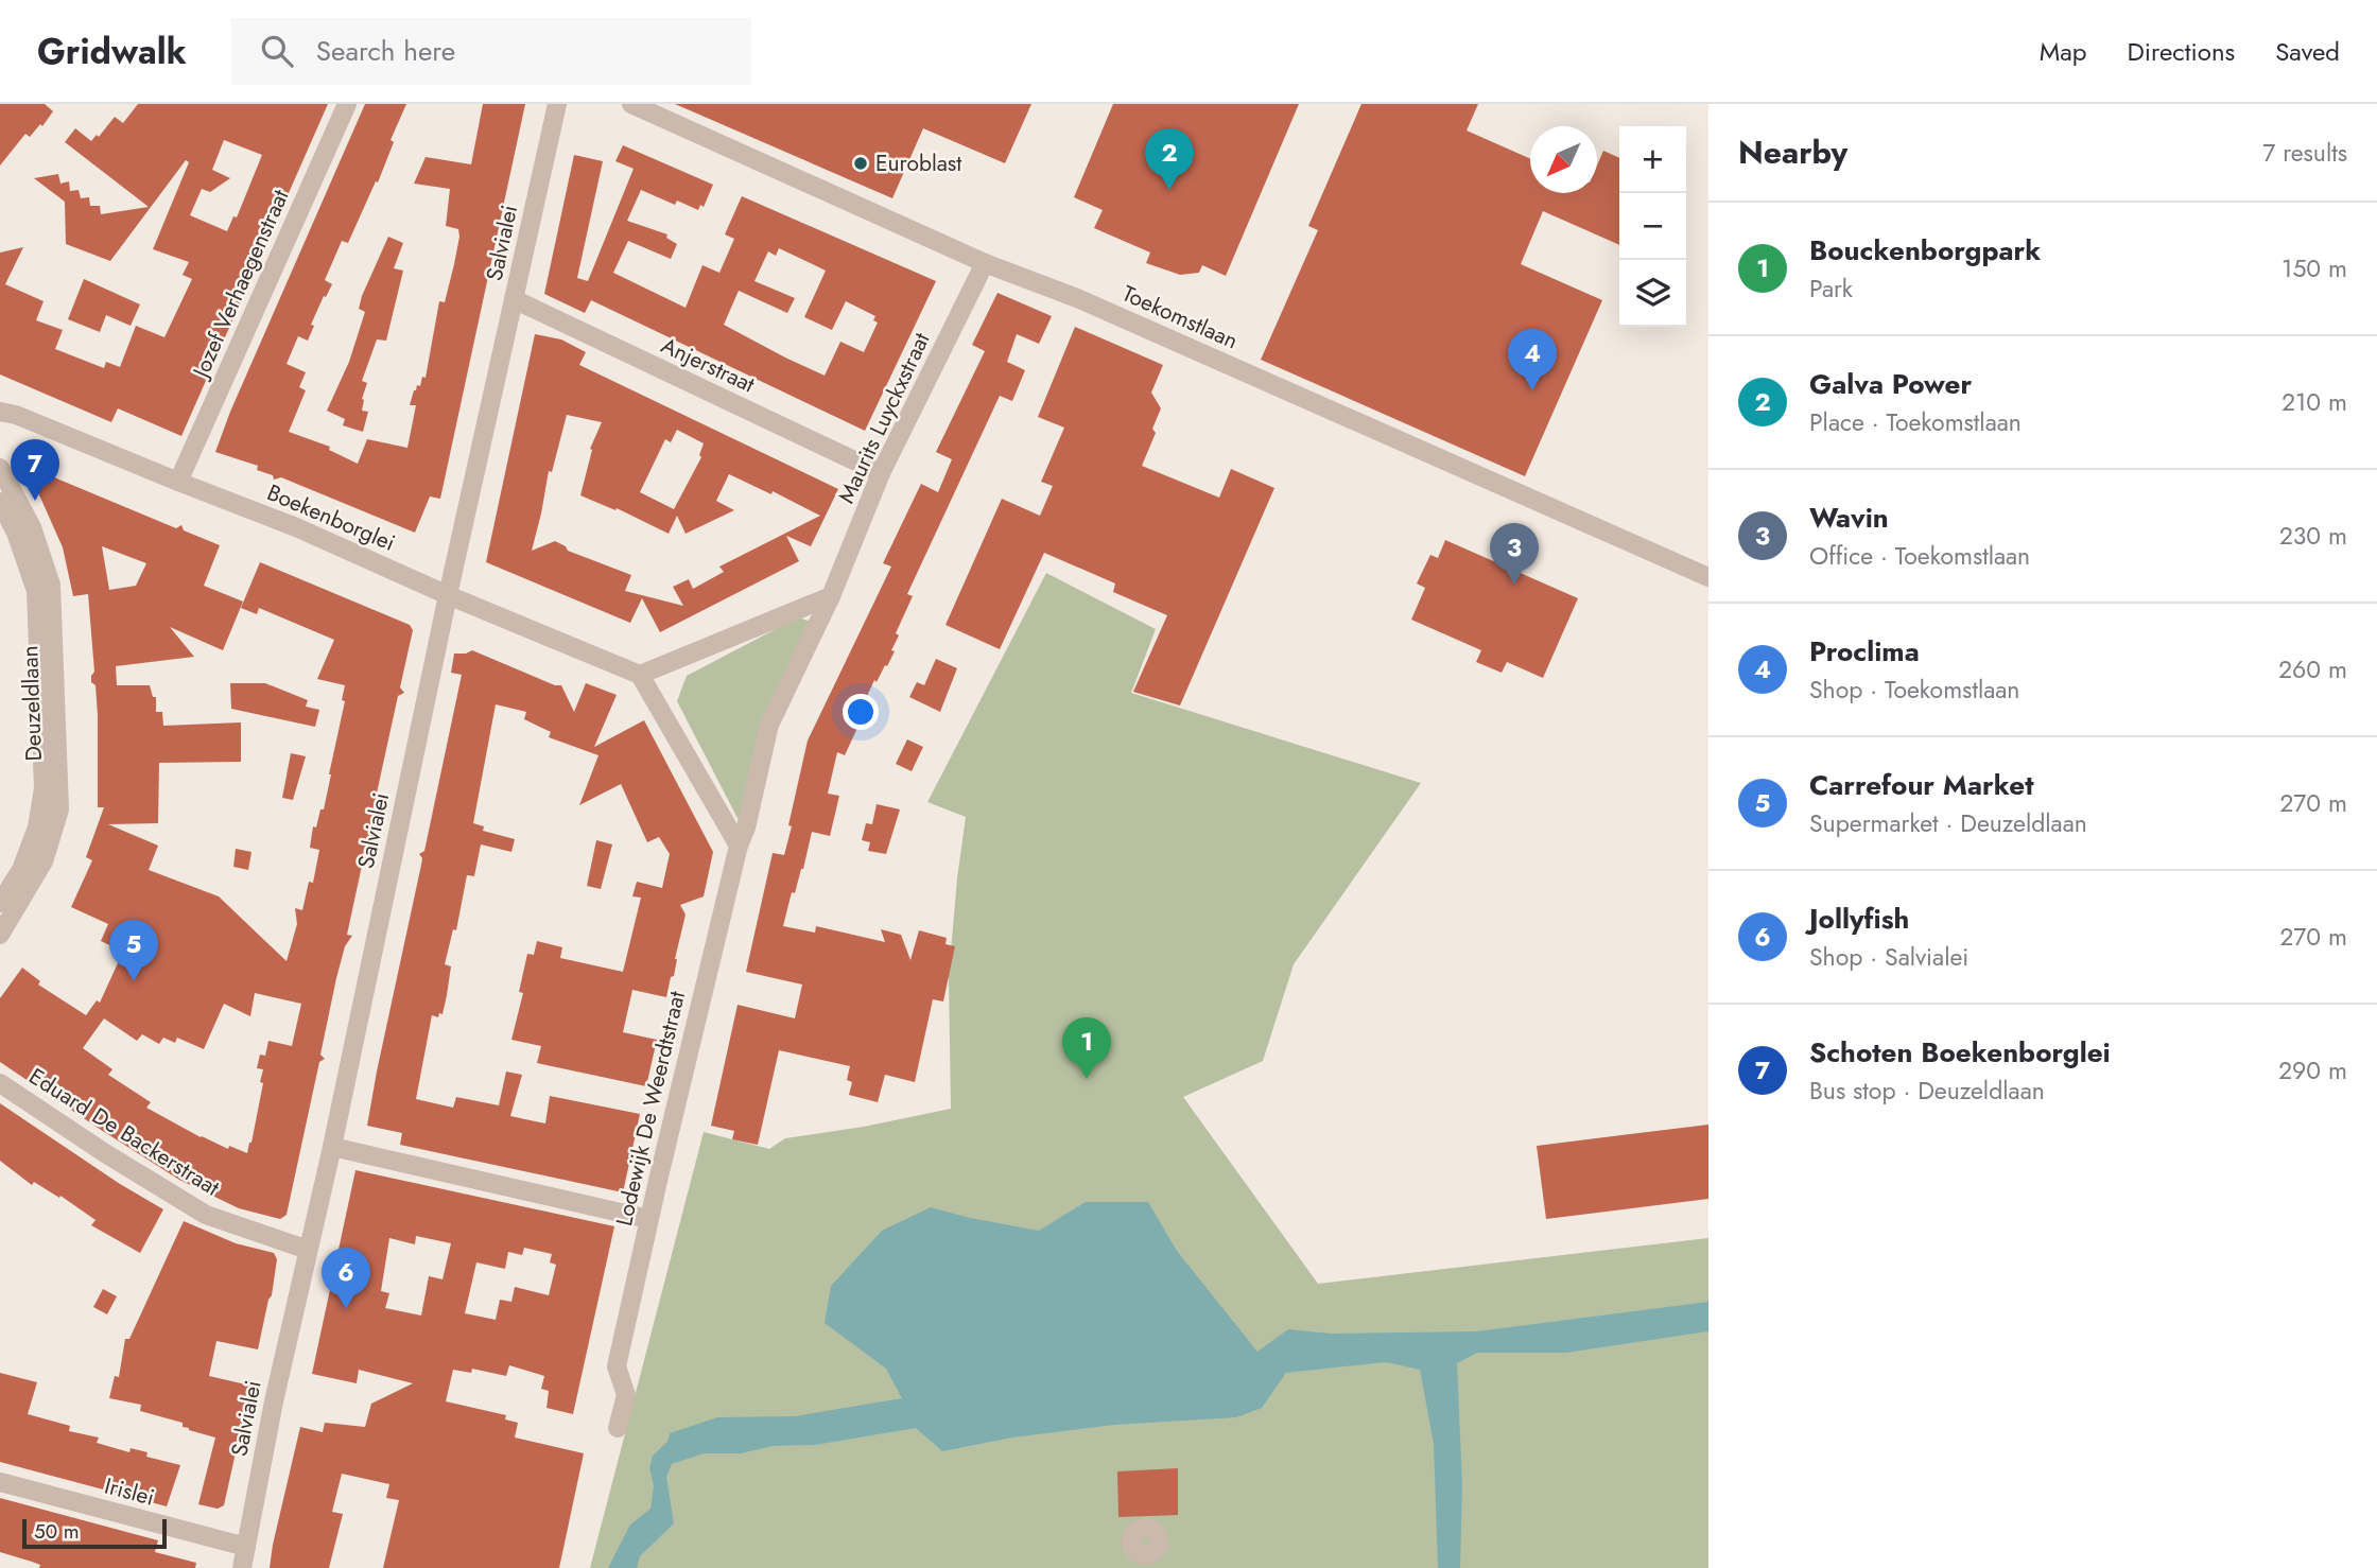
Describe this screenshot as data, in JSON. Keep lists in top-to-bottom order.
{
  "streets": {
    "street": [
      "Salvialei",
      "Jozef Verhaegenstraat",
      "Toekomstlaan",
      "Anjerstraat",
      "Maurits Luyckxstraat",
      "Boekenborglei",
      "Deuzeldlaan",
      "Lodewijk De Weerdtstraat",
      "Eduard De Backerstraat",
      "Irislei"
    ]
  },
  "crossings": [
    ["Salvialei", "Anjerstraat"],
    ["Salvialei", "Boekenborglei"],
    ["Salvialei", "Eduard De Backerstraat"],
    ["Salvialei", "Irislei"],
    ["Jozef Verhaegenstraat", "Boekenborglei"],
    ["Toekomstlaan", "Maurits Luyckxstraat"],
    ["Anjerstraat", "Maurits Luyckxstraat"],
    ["Maurits Luyckxstraat", "Lodewijk De Weerdtstraat"]
  ],
  "places": ["Euroblast"],
  "scale_bar": "50 m",
  "north": "bottom left",
  "page": {
    "header": "Gridwalk",
    "search": "Search here",
    "nav": ["Map", "Directions", "Saved"],
    "heading": ["Nearby", "7 results"],
    "map_buttons": ["+", "−"],
    "pins": [
      "2",
      "4",
      "7",
      "3",
      "5",
      "1",
      "6"
    ],
    "list": [
      {
        "mark": "1",
        "name": "Bouckenborgpark",
        "note": "Park",
        "value": "150 m"
      },
      {
        "mark": "2",
        "name": "Galva Power",
        "note": "Place · Toekomstlaan",
        "value": "210 m"
      },
      {
        "mark": "3",
        "name": "Wavin",
        "note": "Office · Toekomstlaan",
        "value": "230 m"
      },
      {
        "mark": "4",
        "name": "Proclima",
        "note": "Shop · Toekomstlaan",
        "value": "260 m"
      },
      {
        "mark": "5",
        "name": "Carrefour Market",
        "note": "Supermarket · Deuzeldlaan",
        "value": "270 m"
      },
      {
        "mark": "6",
        "name": "Jollyfish",
        "note": "Shop · Salvialei",
        "value": "270 m"
      },
      {
        "mark": "7",
        "name": "Schoten Boekenborglei",
        "note": "Bus stop · Deuzeldlaan",
        "value": "290 m"
      }
    ],
    "scale": "50 m"
  }
}
